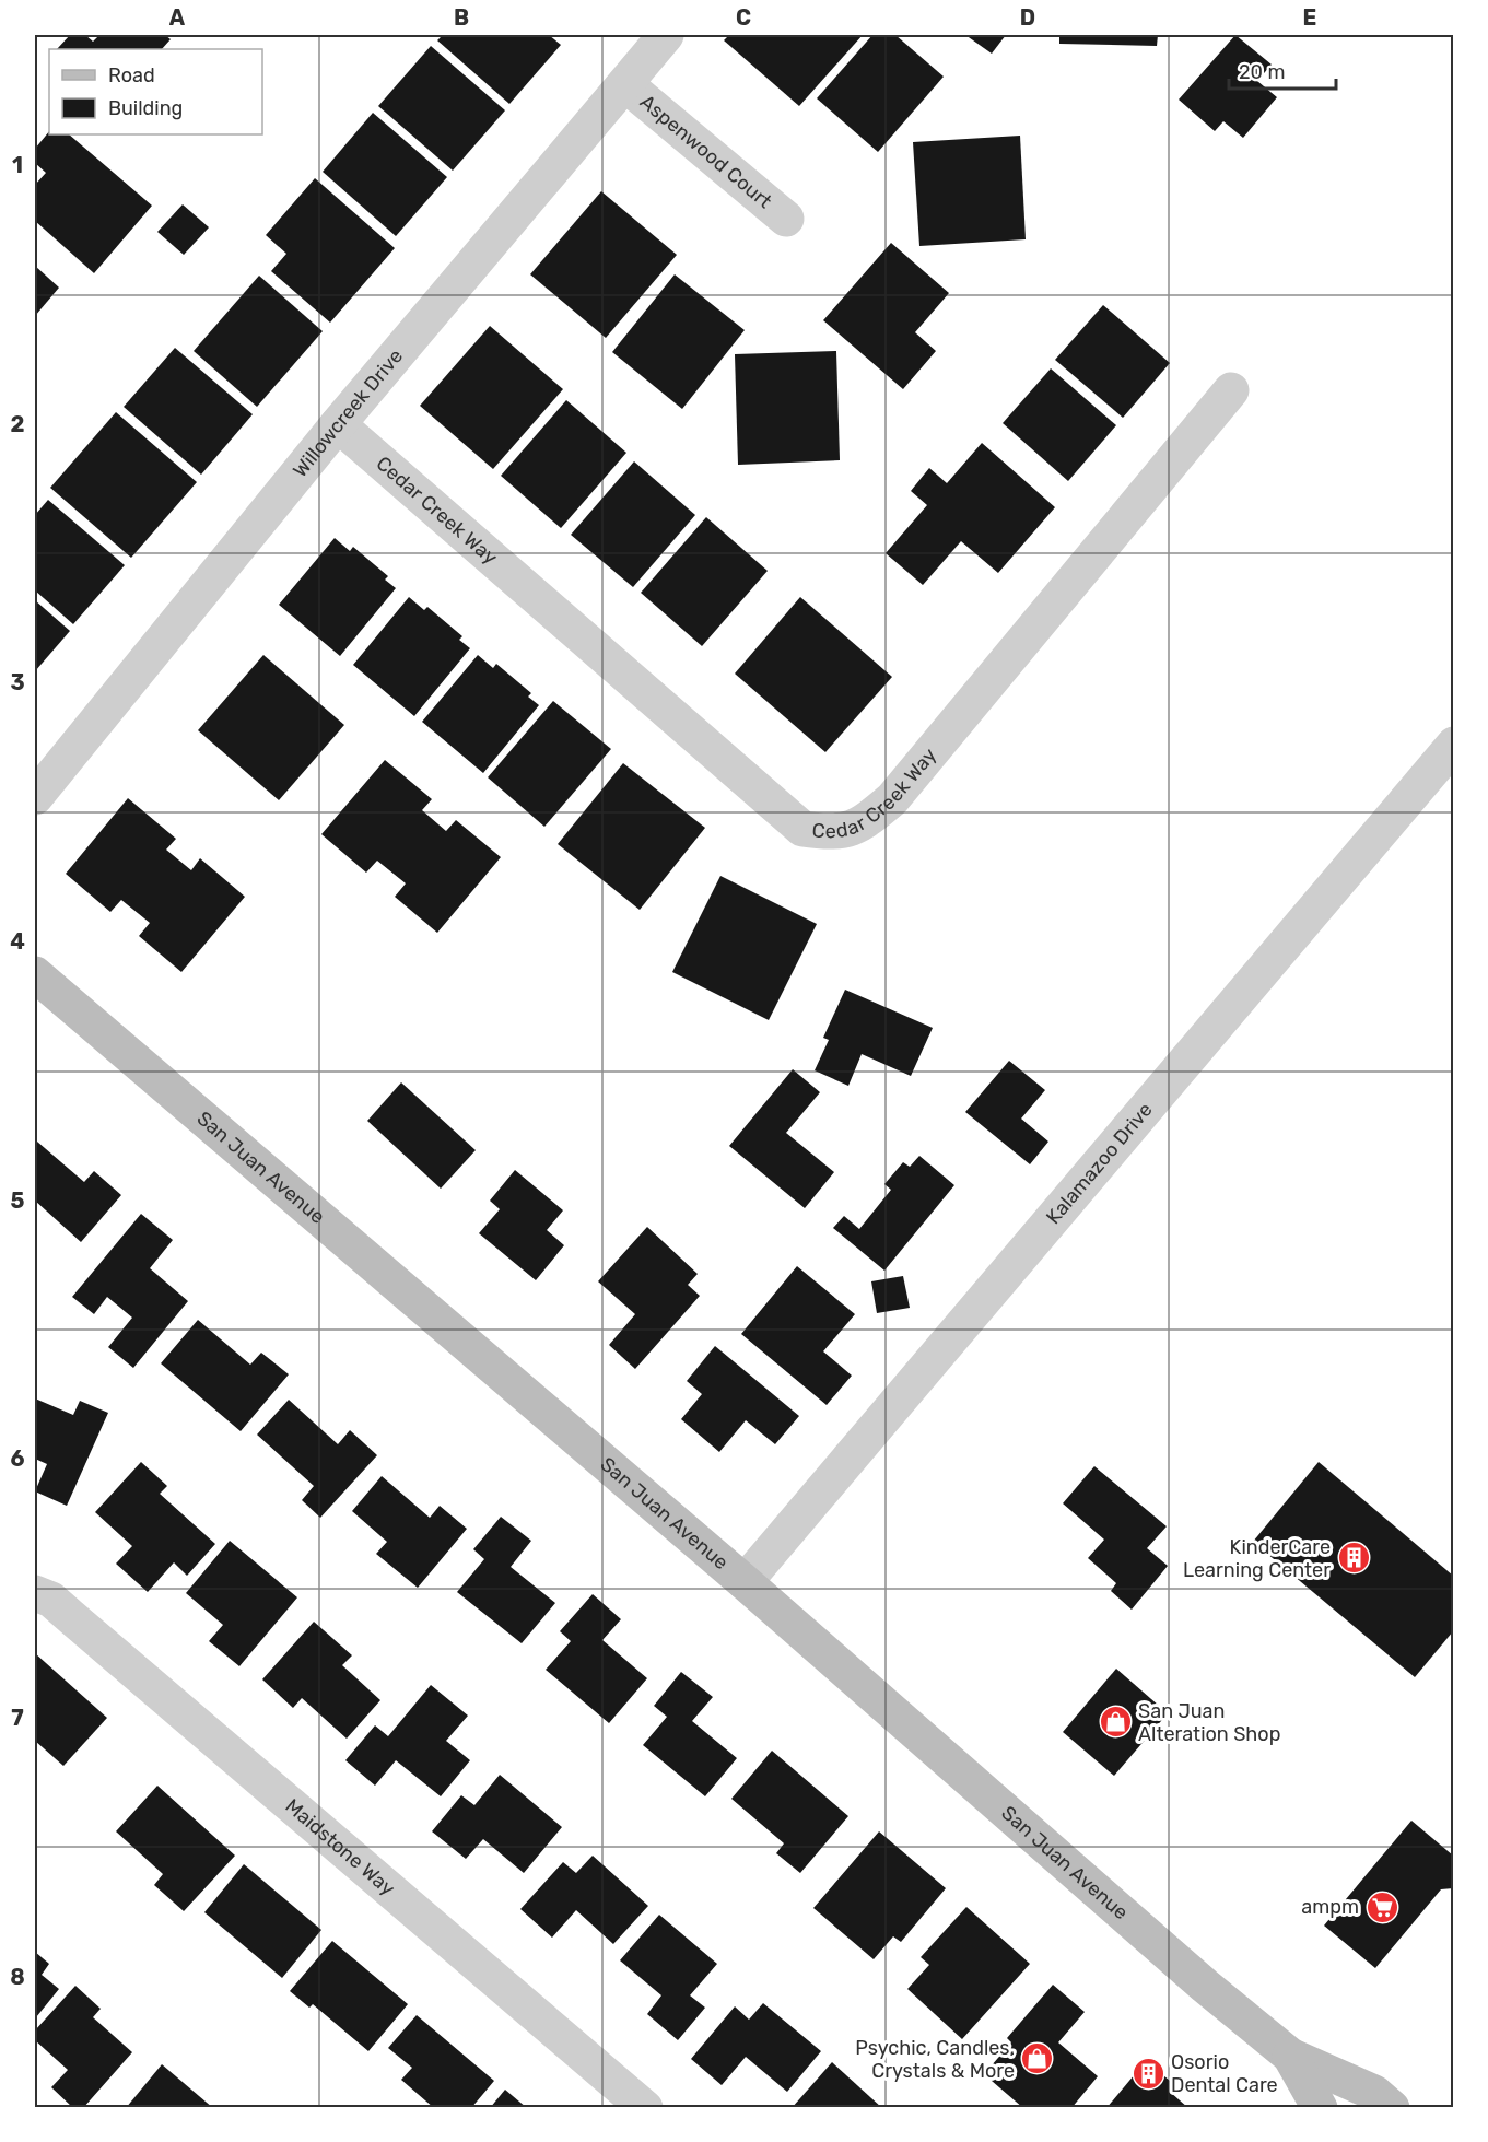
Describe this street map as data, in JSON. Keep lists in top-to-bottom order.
{
  "streets": {
    "main road": ["San Juan Avenue"],
    "street": [
      "Aspenwood Court",
      "Willowcreek Drive",
      "Cedar Creek Way",
      "Kalamazoo Drive",
      "Maidstone Way"
    ]
  },
  "crossings": [
    ["Aspenwood Court", "Willowcreek Drive"],
    ["Willowcreek Drive", "Cedar Creek Way"],
    ["Kalamazoo Drive", "San Juan Avenue"]
  ],
  "places": {
    "building": ["KinderCare Learning Center", "Osorio Dental Care"],
    "shop": ["San Juan Alteration Shop", "Psychic, Candles, Crystals & More"],
    "supermarket": ["ampm"]
  },
  "legend": ["Road", "Building"],
  "scale_bar": "20 m",
  "grid": {
    "columns": [
      "A",
      "B",
      "C",
      "D",
      "E"
    ],
    "rows": [
      "1",
      "2",
      "3",
      "4",
      "5",
      "6",
      "7",
      "8"
    ]
  }
}
